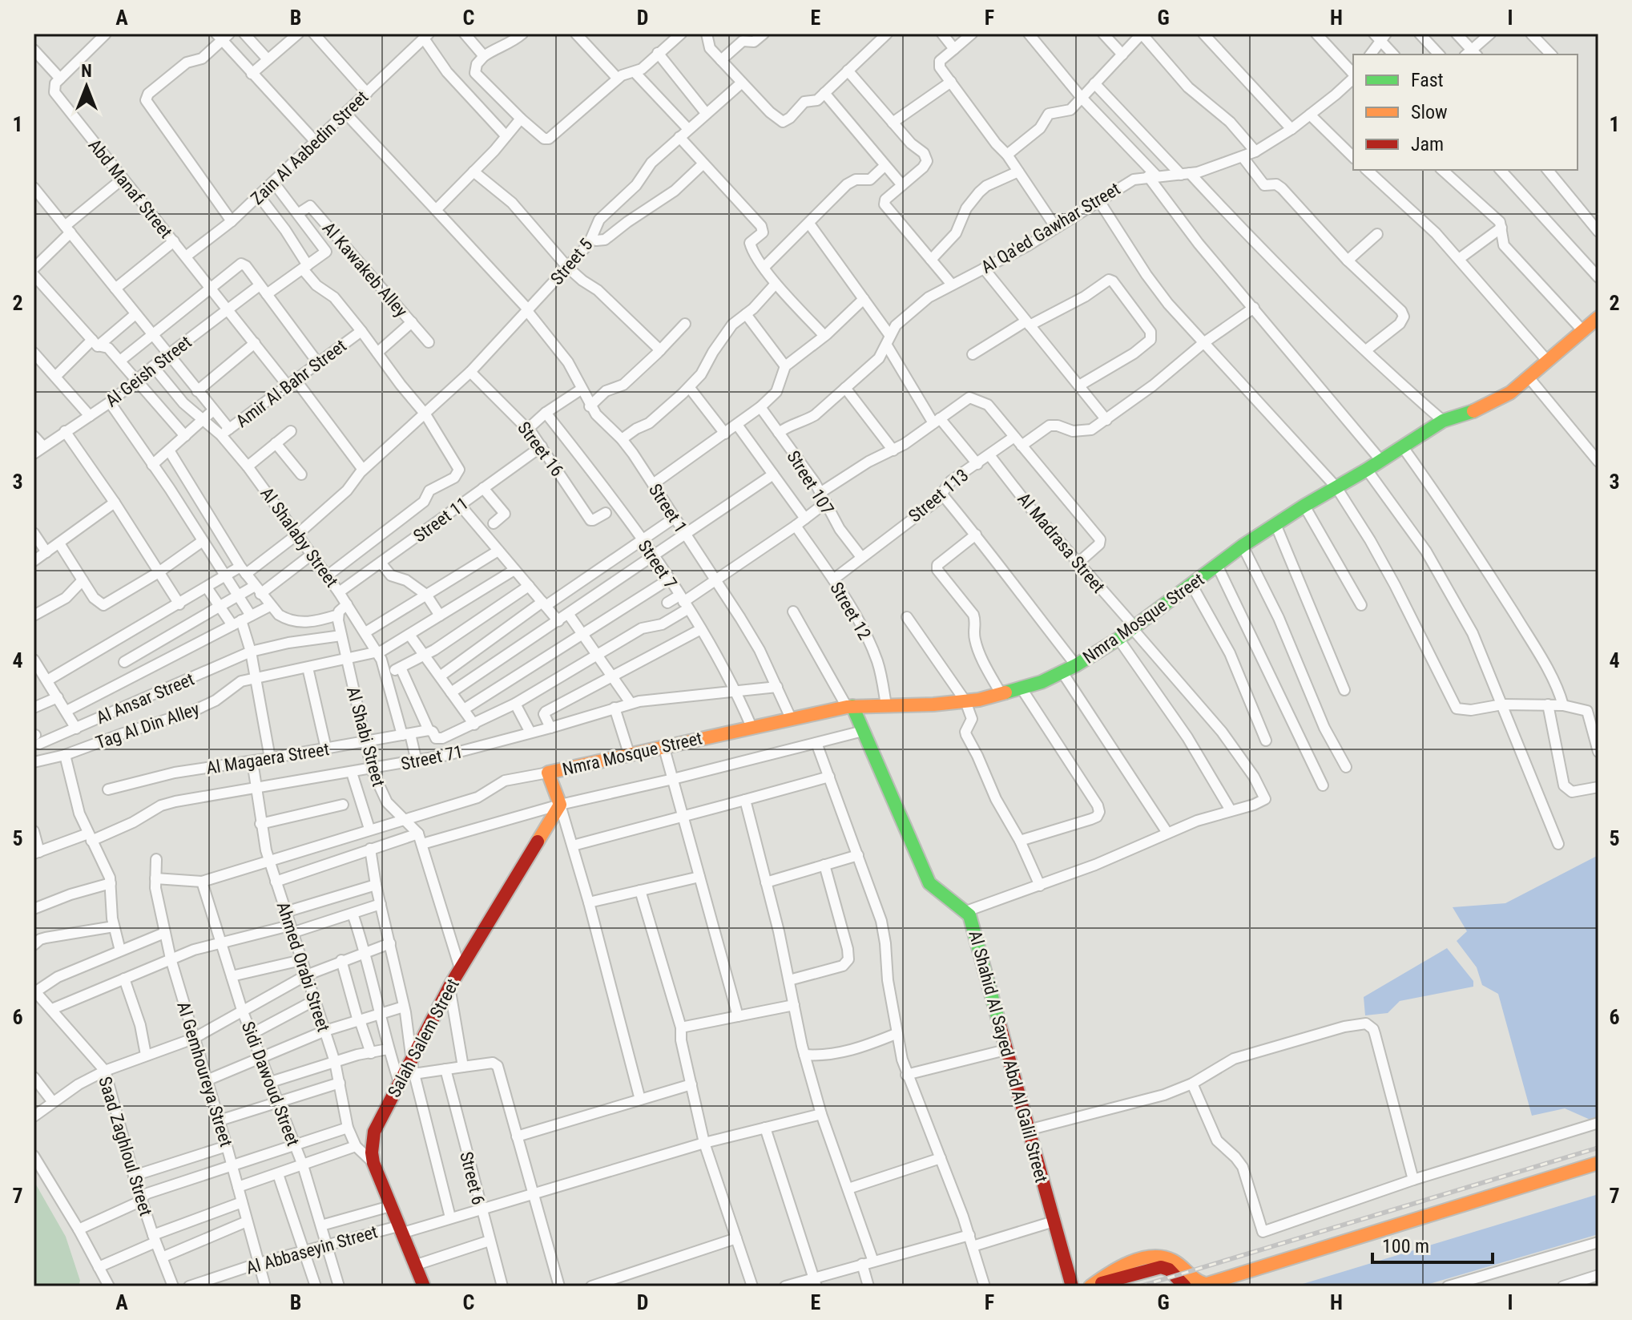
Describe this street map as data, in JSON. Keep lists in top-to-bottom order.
{
  "streets": {
    "street": [
      "Zain Al Aabedin Street",
      "Abd Manaf Street",
      "Al Qa'ed Gawhar Street",
      "Street 5",
      "Al Kawakeb Alley",
      "Al Geish Street",
      "Amir Al Bahr Street",
      "Street 16",
      "Street 107",
      "Street 113",
      "Street 1",
      "Street 11",
      "Al Shalaby Street",
      "Al Madrasa Street",
      "Street 7",
      "Street 12",
      "Nmra Mosque Street",
      "Al Ansar Street",
      "Tag Al Din Alley",
      "Al Shabi Street",
      "Street 71",
      "Al Magaera Street",
      "Ahmed Orabi Street",
      "Salah Salem Street",
      "Al Shahid Al Sayed Abd Al Galil Street",
      "Al Gemhoureya Street",
      "Sidi Dawoud Street",
      "Saad Zaghloul Street",
      "Street 6",
      "Al Abbaseyin Street"
    ]
  },
  "crossings": [
    ["Zain Al Aabedin Street", "Abd Manaf Street"],
    ["Zain Al Aabedin Street", "Street 1"],
    ["Abd Manaf Street", "Street 5"],
    ["Abd Manaf Street", "Al Geish Street"],
    ["Abd Manaf Street", "Amir Al Bahr Street"],
    ["Al Qa'ed Gawhar Street", "Street 107"],
    ["Street 5", "Street 16"],
    ["Street 5", "Street 1"],
    ["Street 5", "Al Shalaby Street"],
    ["Al Geish Street", "Al Shalaby Street"],
    ["Amir Al Bahr Street", "Al Shalaby Street"],
    ["Street 16", "Street 11"],
    ["Street 107", "Street 113"],
    ["Street 113", "Al Madrasa Street"],
    ["Street 113", "Street 12"],
    ["Street 1", "Nmra Mosque Street"],
    ["Street 1", "Street 71"],
    ["Street 11", "Al Shalaby Street"],
    ["Al Shalaby Street", "Tag Al Din Alley"],
    ["Al Shalaby Street", "Street 71"],
    ["Al Shalaby Street", "Al Magaera Street"],
    ["Al Madrasa Street", "Nmra Mosque Street"],
    ["Street 7", "Nmra Mosque Street"],
    ["Street 7", "Street 71"],
    ["Street 12", "Nmra Mosque Street"],
    ["Nmra Mosque Street", "Al Shabi Street"],
    ["Nmra Mosque Street", "Ahmed Orabi Street"],
    ["Nmra Mosque Street", "Al Shahid Al Sayed Abd Al Galil Street"],
    ["Nmra Mosque Street", "Sidi Dawoud Street"],
    ["Al Ansar Street", "Al Shabi Street"],
    ["Tag Al Din Alley", "Al Shabi Street"],
    ["Al Shabi Street", "Street 71"],
    ["Al Shabi Street", "Al Magaera Street"],
    ["Street 71", "Ahmed Orabi Street"],
    ["Al Magaera Street", "Ahmed Orabi Street"],
    ["Ahmed Orabi Street", "Salah Salem Street"],
    ["Salah Salem Street", "Al Abbaseyin Street"],
    ["Al Gemhoureya Street", "Al Abbaseyin Street"],
    ["Sidi Dawoud Street", "Al Abbaseyin Street"],
    ["Street 6", "Al Abbaseyin Street"]
  ],
  "legend": ["Fast", "Slow", "Jam"],
  "scale_bar": "100 m",
  "north": "top",
  "grid": {
    "columns": [
      "A",
      "B",
      "C",
      "D",
      "E",
      "F",
      "G",
      "H",
      "I"
    ],
    "rows": [
      "1",
      "2",
      "3",
      "4",
      "5",
      "6",
      "7"
    ]
  }
}
